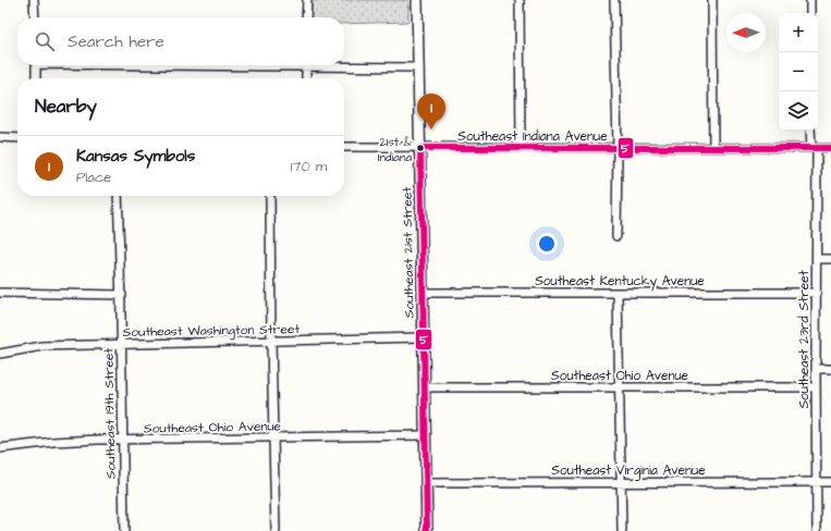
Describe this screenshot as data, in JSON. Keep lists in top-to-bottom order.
{
  "streets": {
    "main road": ["Southeast 21st Street"],
    "street": [
      "Southeast Indiana Avenue",
      "Southeast Kentucky Avenue",
      "Southeast Washington Street",
      "Southeast 23rd Street",
      "Southeast Ohio Avenue",
      "Southeast 19th Street",
      "Southeast Virginia Avenue"
    ]
  },
  "crossings": [
    ["Southeast Indiana Avenue", "Southeast 21st Street"],
    ["Southeast Indiana Avenue", "Southeast 23rd Street"],
    ["Southeast 21st Street", "Southeast Kentucky Avenue"],
    ["Southeast 21st Street", "Southeast Washington Street"],
    ["Southeast 21st Street", "Southeast Ohio Avenue"],
    ["Southeast 21st Street", "Southeast Virginia Avenue"],
    ["Southeast Kentucky Avenue", "Southeast 23rd Street"],
    ["Southeast Washington Street", "Southeast 19th Street"],
    ["Southeast 23rd Street", "Southeast Ohio Avenue"],
    ["Southeast 23rd Street", "Southeast Virginia Avenue"],
    ["Southeast Ohio Avenue", "Southeast 19th Street"]
  ],
  "places": ["21st & Indiana"],
  "lines": ["transit line 5"],
  "north": "left",
  "page": {
    "map_buttons": ["+", "−"],
    "search": "Search here",
    "heading": "Nearby",
    "pins": "1",
    "list": [
      {
        "mark": "1",
        "name": "Kansas Symbols",
        "note": "Place",
        "value": "170 m"
      }
    ]
  }
}
